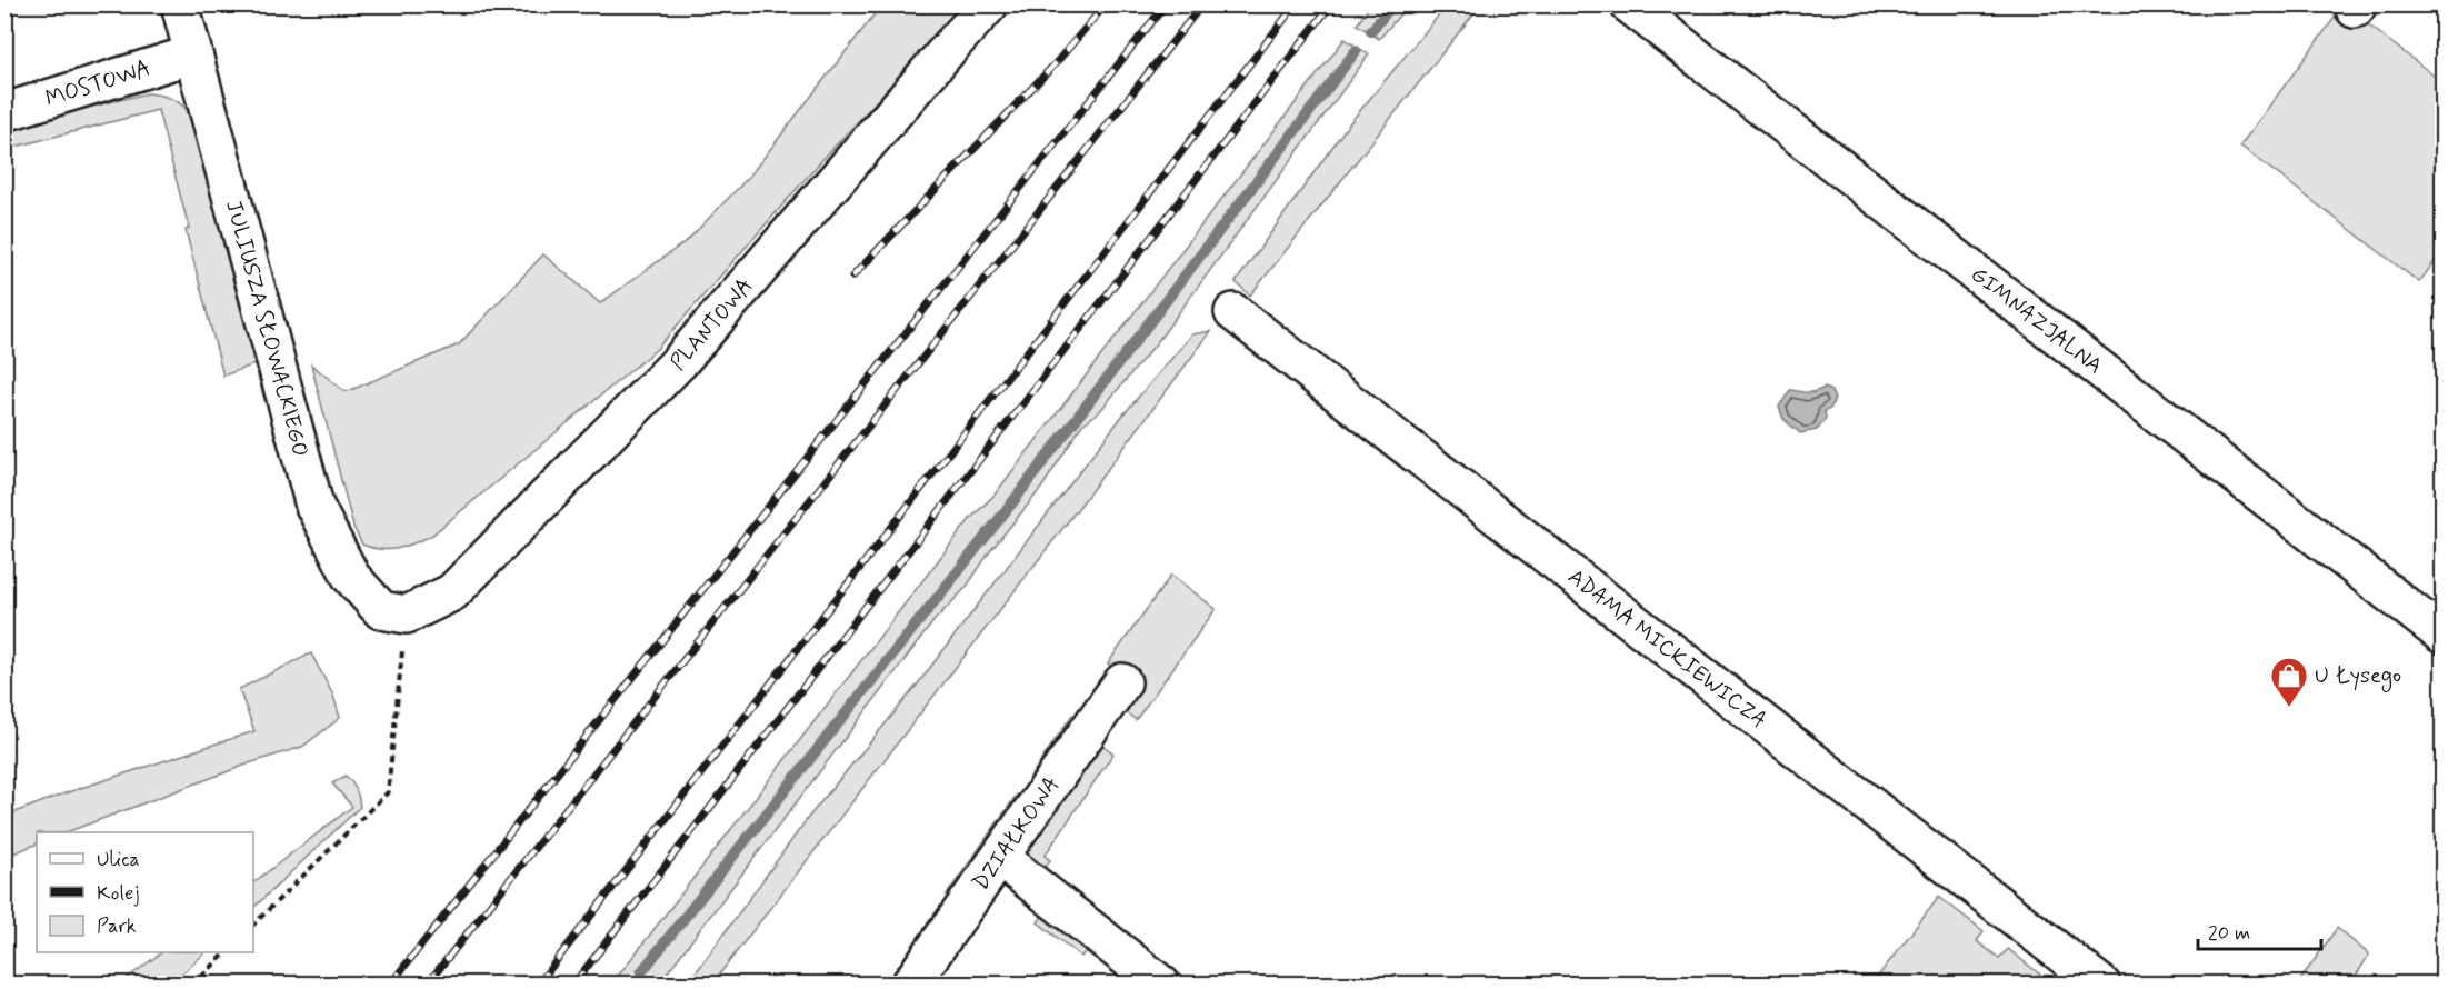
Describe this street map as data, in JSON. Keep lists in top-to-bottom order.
{
  "streets": {
    "street": [
      "MOSTOWA",
      "GIMNAZJALNA",
      "PLANTOWA",
      "JULIUSZA SŁOWACKIEGO",
      "ADAMA MICKIEWICZA",
      "DZIAŁKOWA"
    ]
  },
  "crossings": [
    ["MOSTOWA", "JULIUSZA SŁOWACKIEGO"],
    ["PLANTOWA", "JULIUSZA SŁOWACKIEGO"]
  ],
  "places": {
    "shop": ["U Łysego"]
  },
  "legend": ["Ulica", "Kolej", "Park"],
  "scale_bar": "20 m"
}
